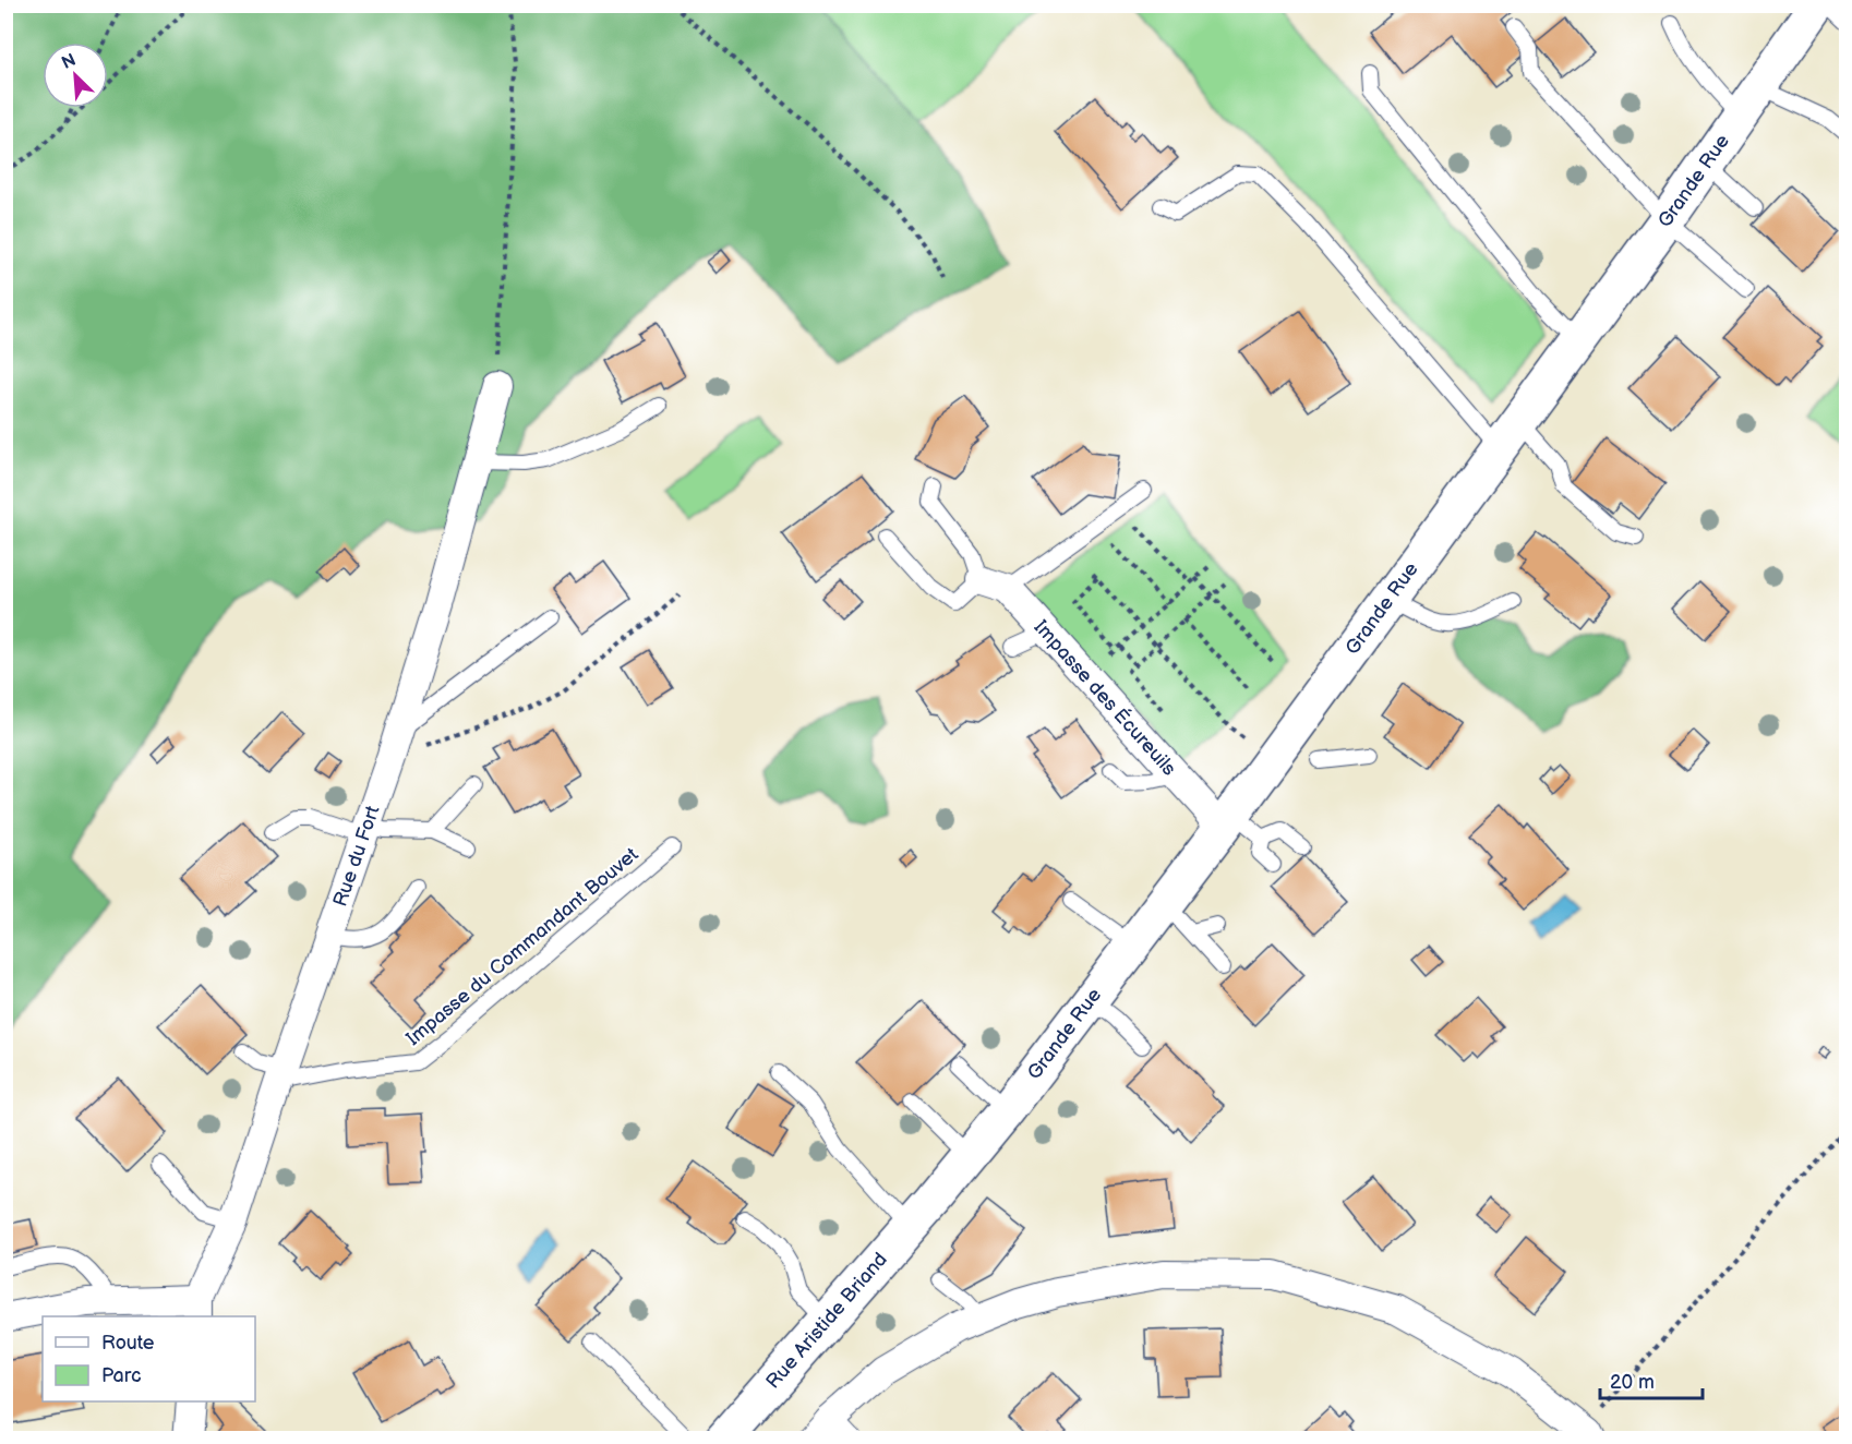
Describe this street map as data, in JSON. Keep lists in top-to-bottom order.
{
  "streets": {
    "street": [
      "Grande Rue",
      "Impasse des Écureuils",
      "Rue du Fort",
      "Rue Aristide Briand"
    ],
    "lane": ["Impasse du Commandant Bouvet"]
  },
  "crossings": [
    ["Grande Rue", "Impasse des Écureuils"],
    ["Grande Rue", "Rue Aristide Briand"],
    ["Rue du Fort", "Impasse du Commandant Bouvet"]
  ],
  "legend": ["Route", "Parc"],
  "scale_bar": "20 m",
  "north": "top left"
}
